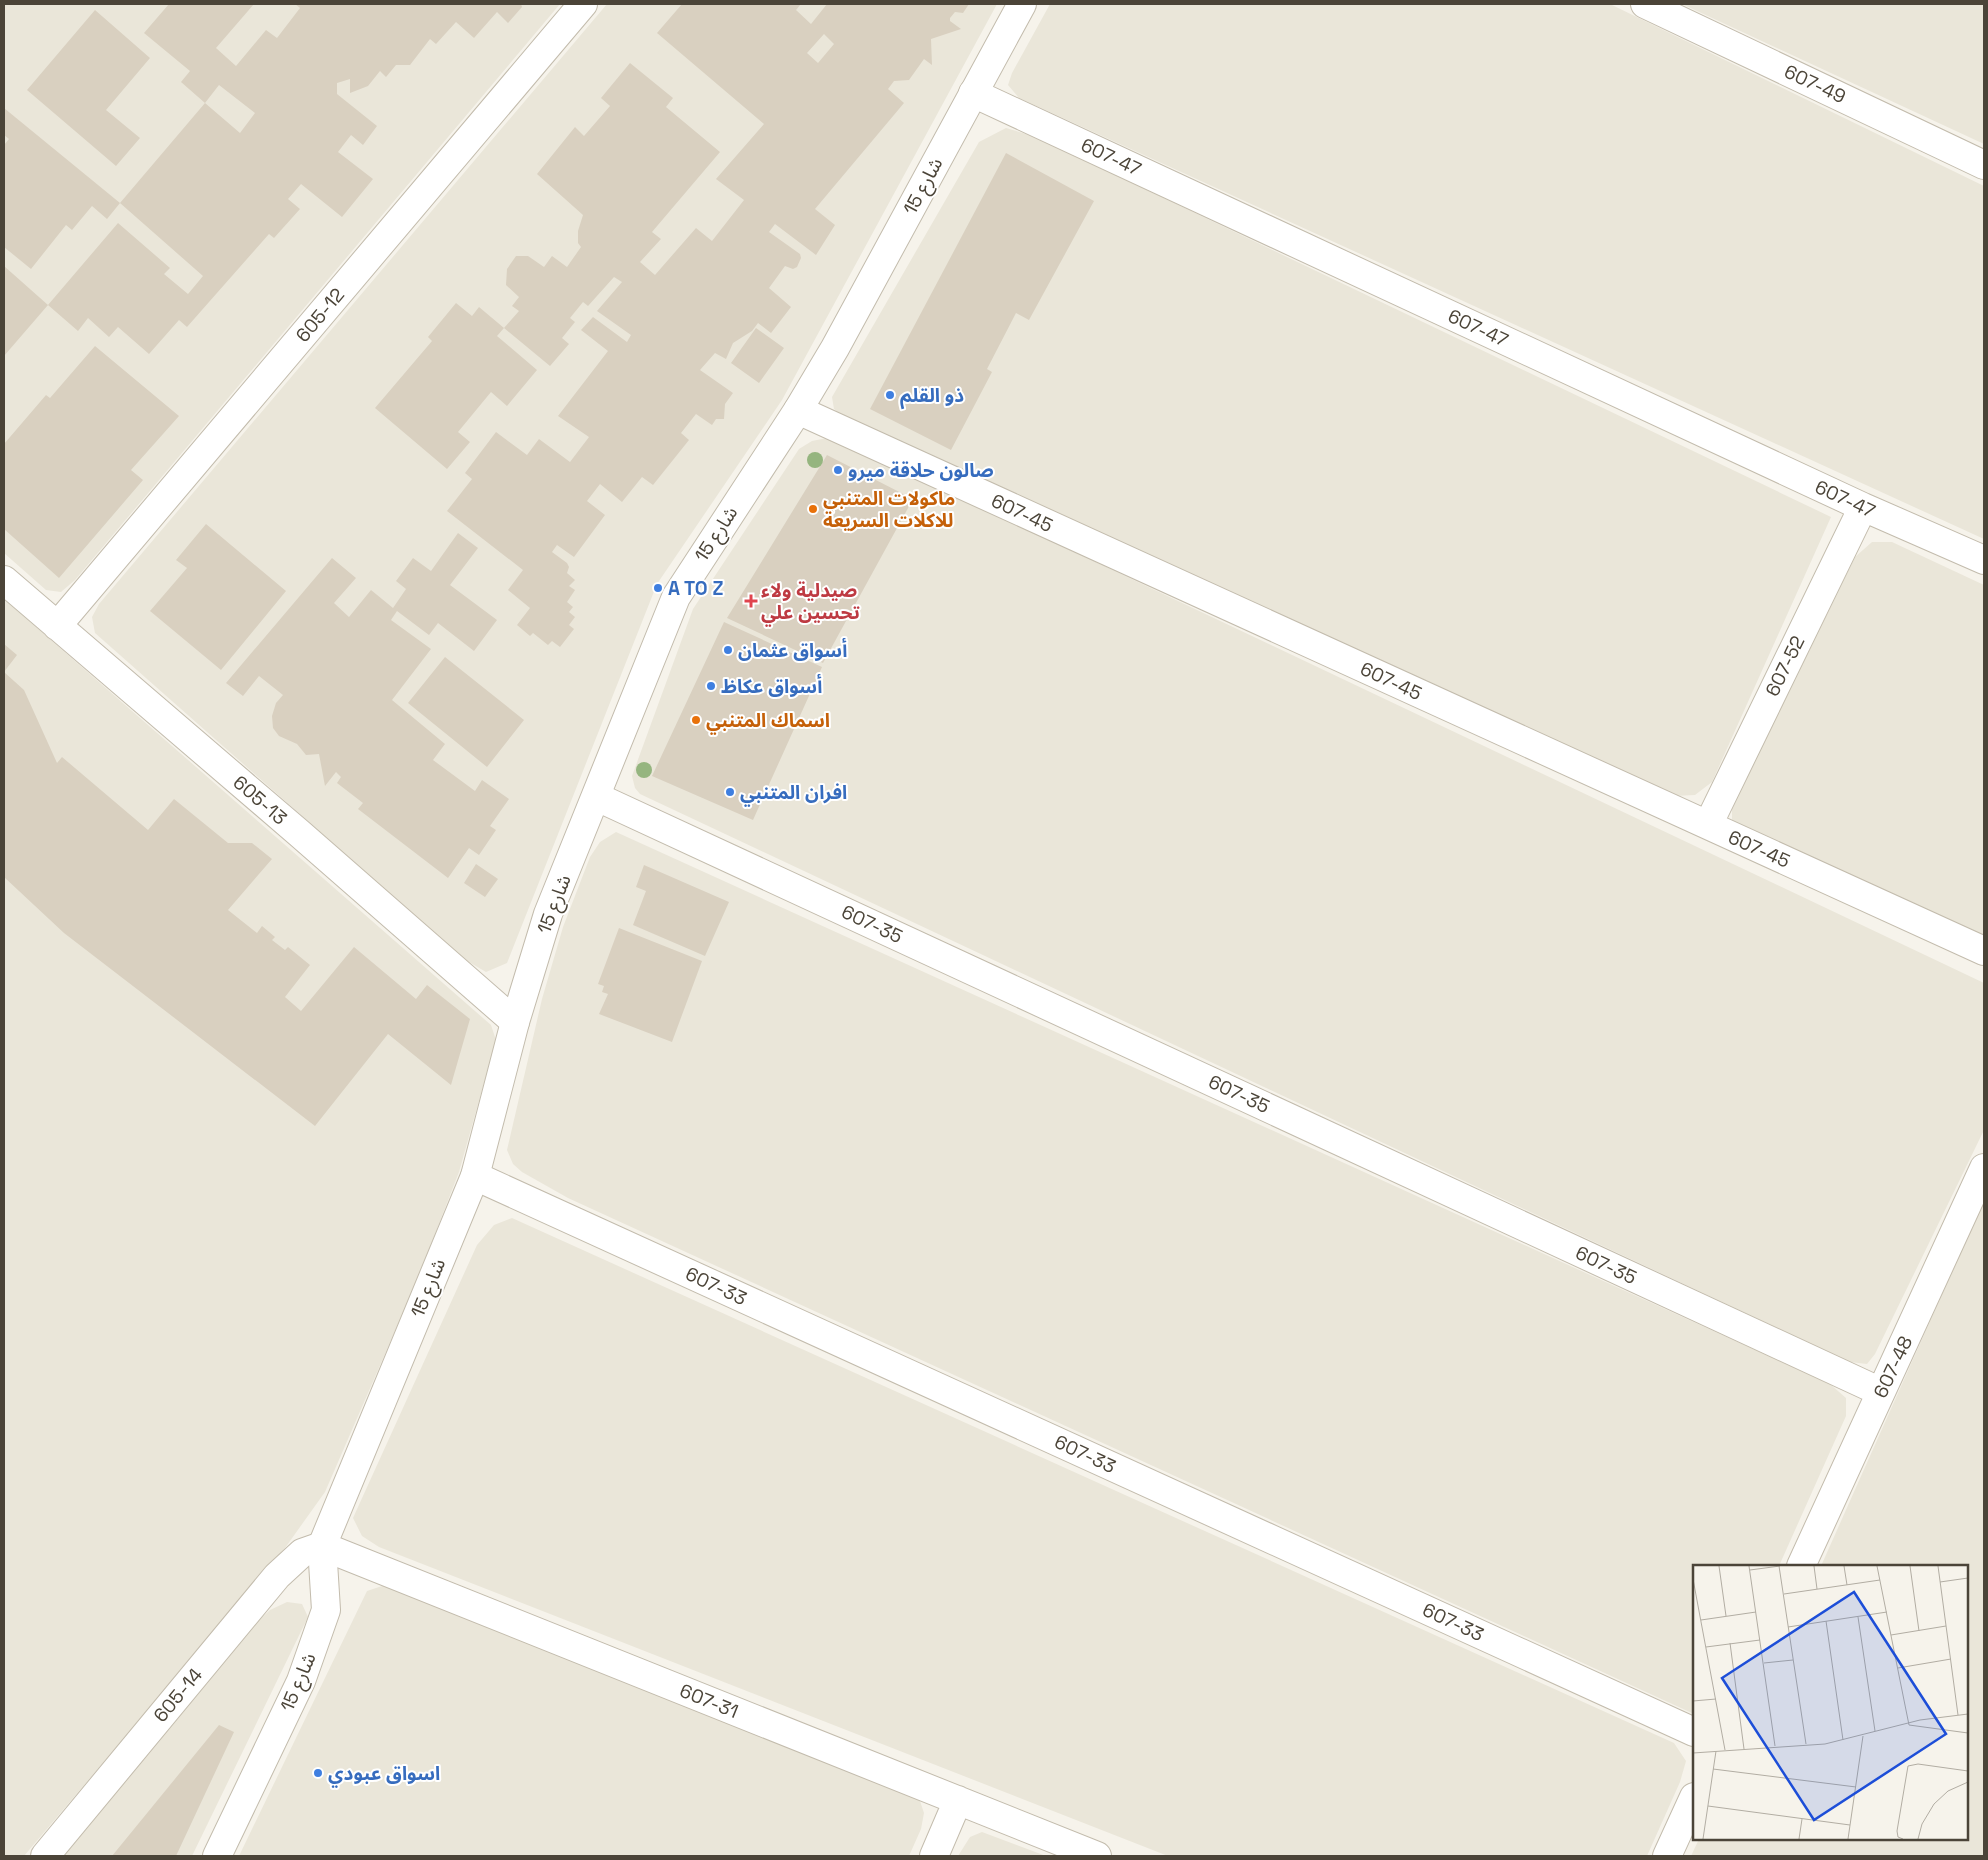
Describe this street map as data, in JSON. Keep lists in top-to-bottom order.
{
  "streets": {
    "street": [
      "607-49",
      "607-47",
      "شارع 15",
      "605-12",
      "607-45",
      "607-52",
      "605-13",
      "607-35",
      "607-33",
      "607-48",
      "605-14",
      "607-31"
    ]
  },
  "crossings": [
    ["607-47", "شارع 15"],
    ["607-47", "607-52"],
    ["شارع 15", "607-45"],
    ["شارع 15", "605-13"],
    ["شارع 15", "607-35"],
    ["شارع 15", "607-33"],
    ["شارع 15", "605-14"],
    ["شارع 15", "607-31"],
    ["605-12", "605-13"],
    ["607-45", "607-52"],
    ["607-35", "607-48"],
    ["605-14", "607-31"]
  ],
  "places": {
    "other": [
      "ذو القلم",
      "صالون حلاقة ميرو",
      "ماكولات المتنبي للاكلات السريعة",
      "A TO Z",
      "أسواق عثمان",
      "أسواق عكاظ",
      "اسماك المتنبي",
      "افران المتنبي",
      "اسواق عبودي"
    ],
    "health": ["صيدلية ولاء تحسين علي"]
  }
}
